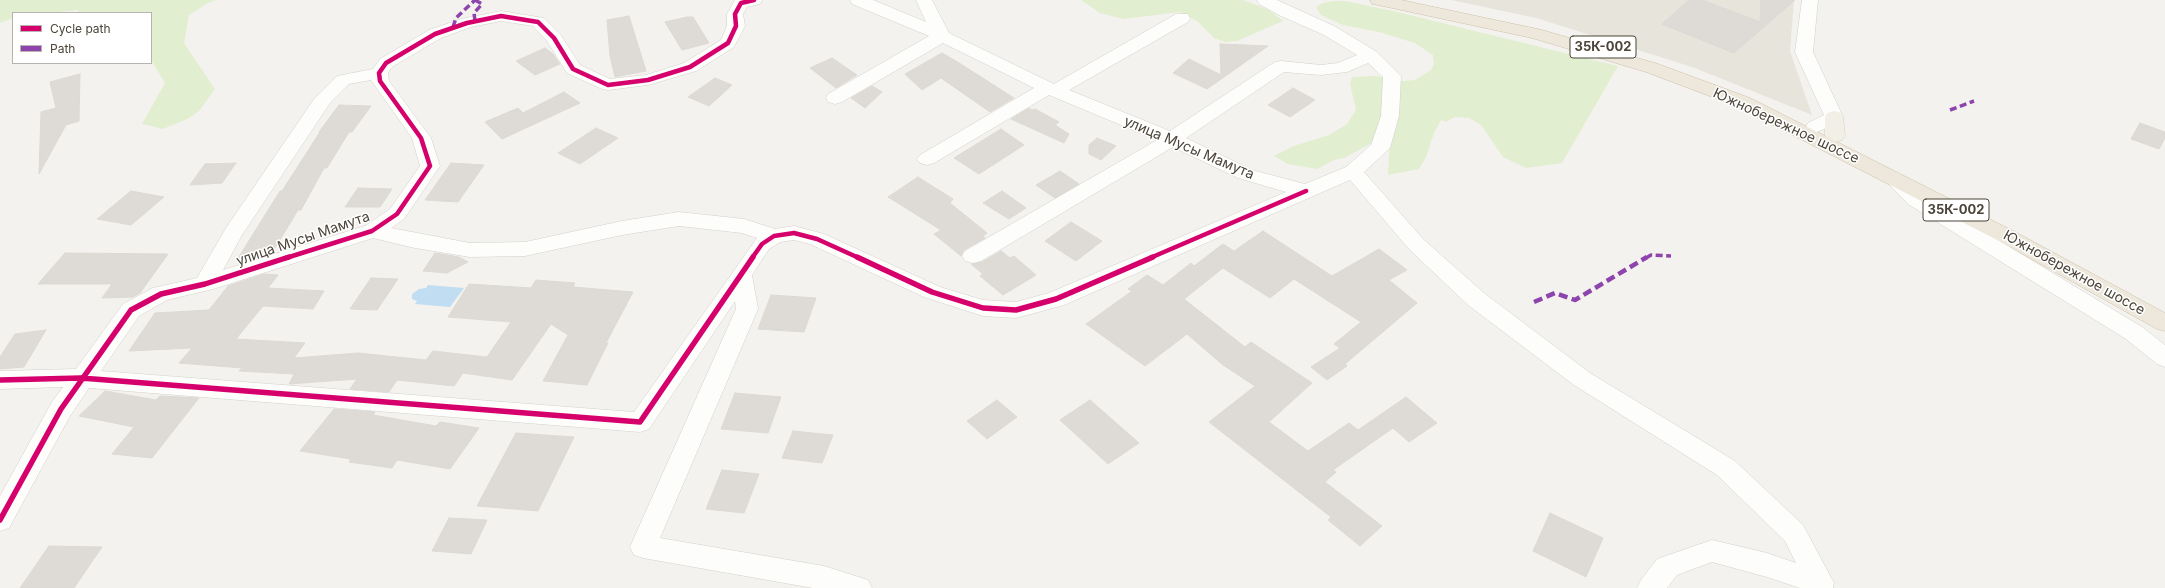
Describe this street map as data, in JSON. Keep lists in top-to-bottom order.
{
  "streets": {
    "highway": ["35К-002", "Южнобережное шоссе"],
    "street": ["улица Мусы Мамута"]
  },
  "legend": ["Cycle path", "Path"]
}
